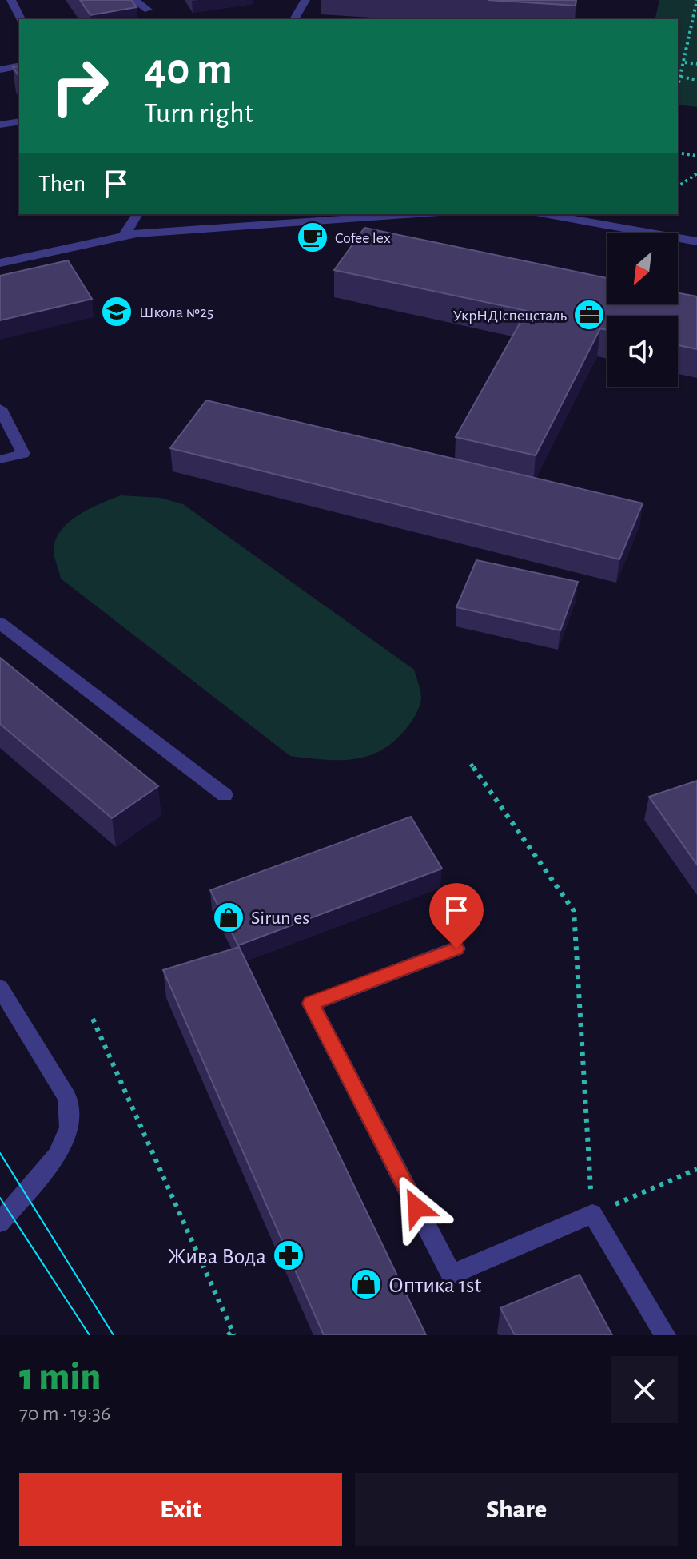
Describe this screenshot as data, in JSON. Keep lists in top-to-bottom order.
{
  "places": {
    "cafe": ["Cofee lex"],
    "school or university": ["Школа №25"],
    "office": ["УкрНДІспецсталь"],
    "shop": ["Sirun es", "Оптика 1st"],
    "pharmacy": ["Жива Вода"]
  },
  "north": "bottom left",
  "page": {
    "turn": ["40 m", "Turn right"],
    "then": "Then",
    "heading": ["1 min", "70 m · 19:36"],
    "buttons": ["Exit", "Share"]
  }
}
